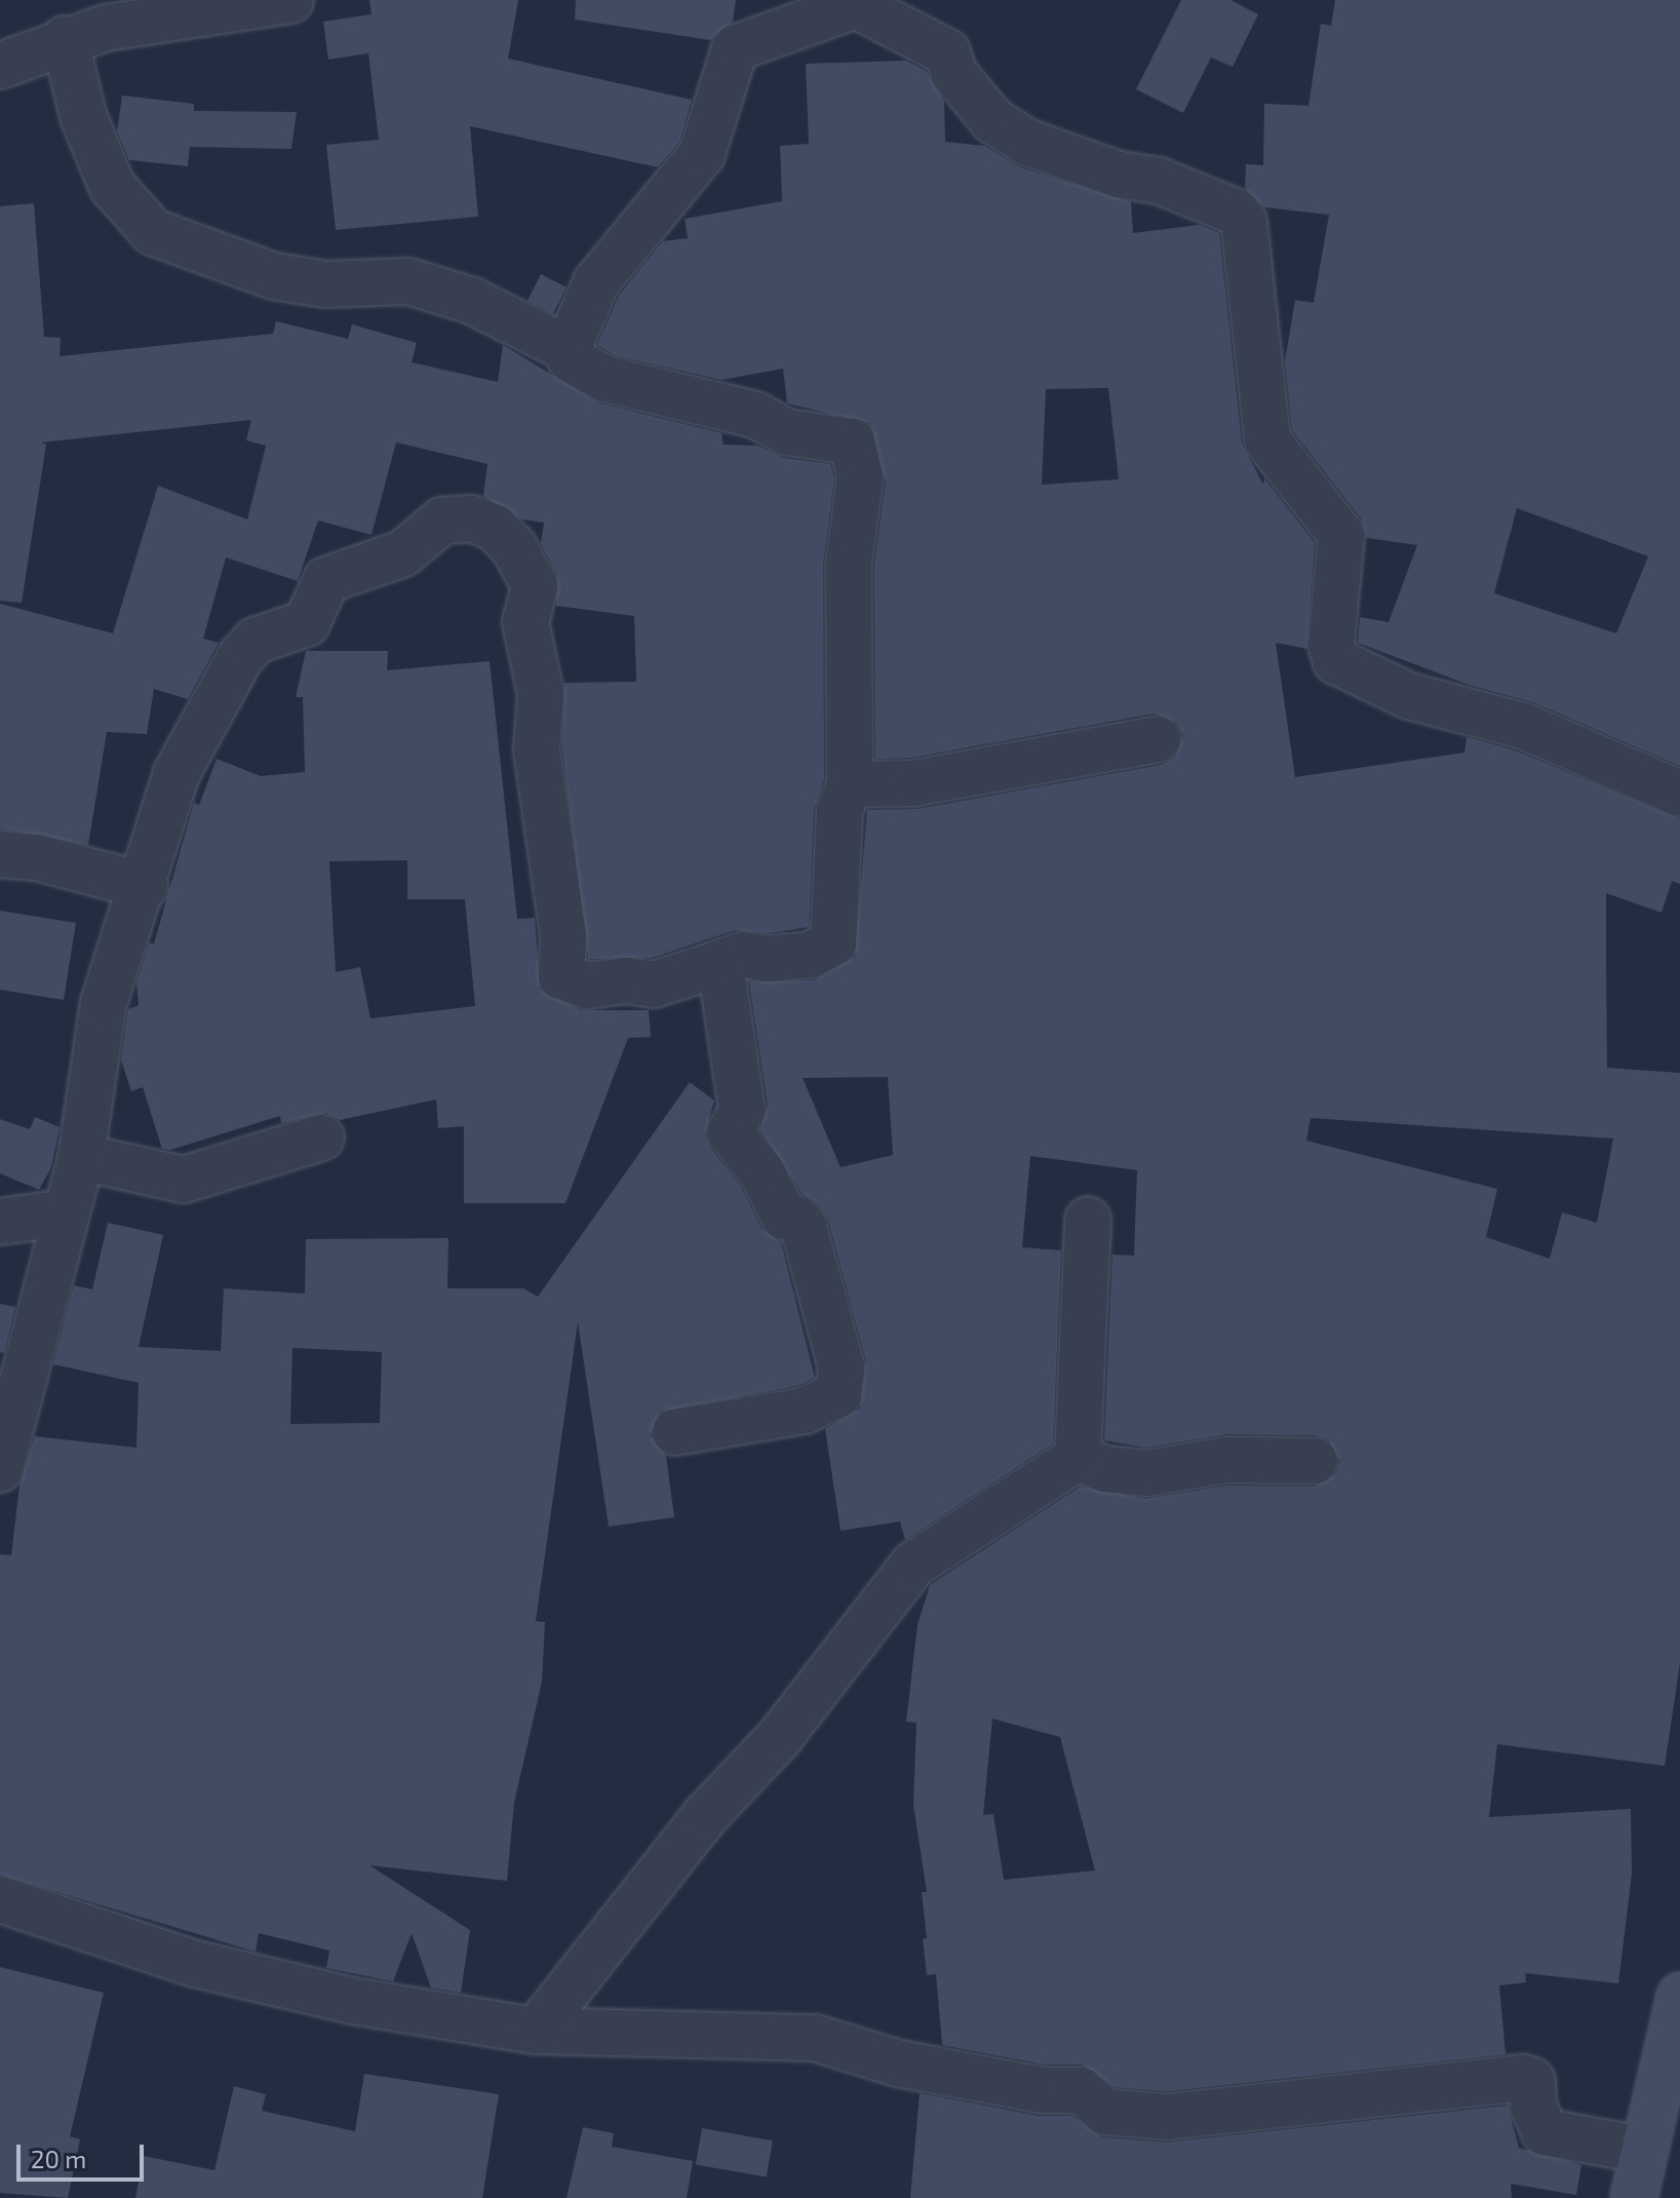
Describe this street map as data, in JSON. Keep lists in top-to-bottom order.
{
  "scale_bar": "20 m"
}
